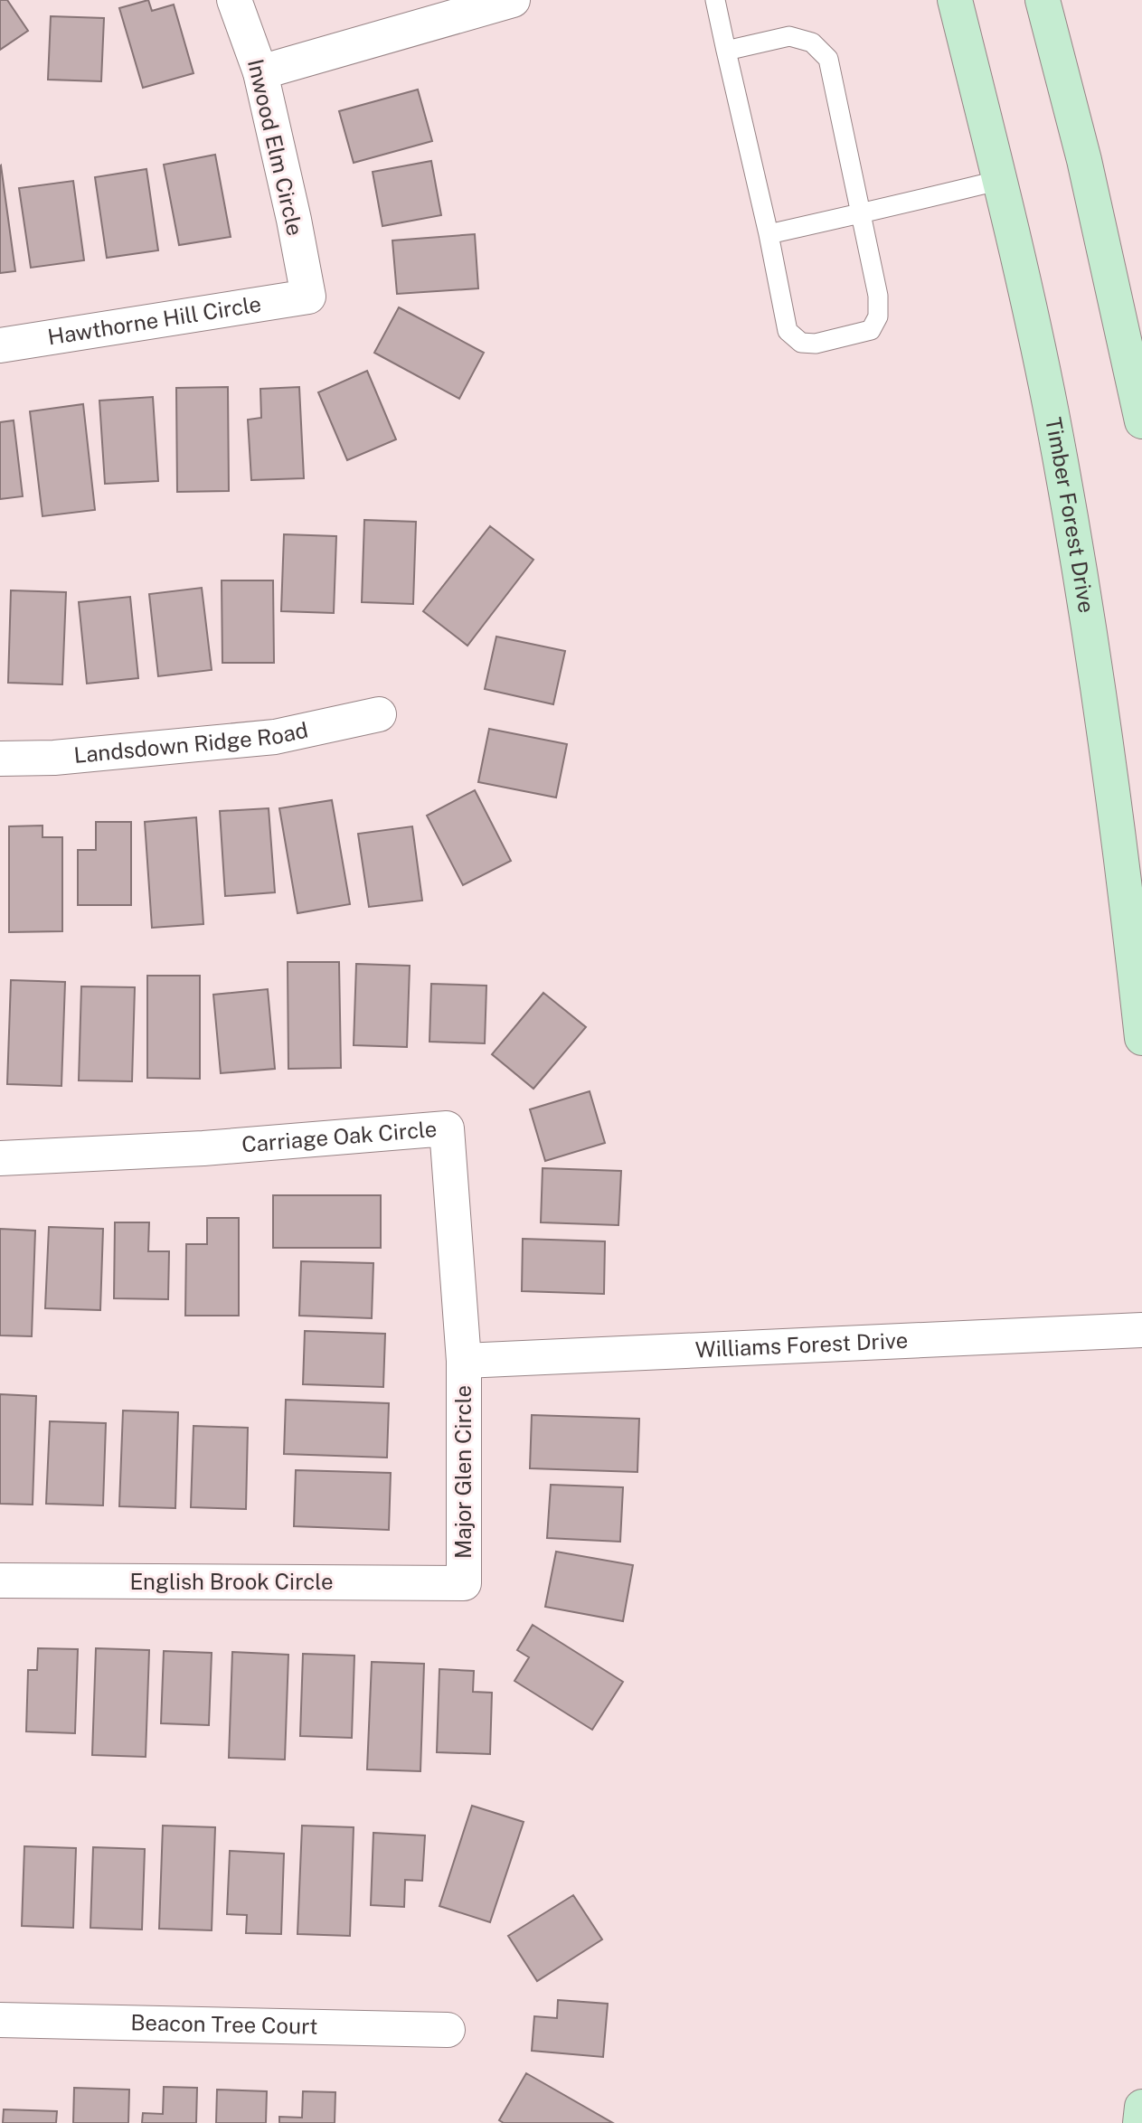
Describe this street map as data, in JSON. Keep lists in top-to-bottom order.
{
  "streets": {
    "main road": ["Timber Forest Drive"],
    "street": [
      "Inwood Elm Circle",
      "Hawthorne Hill Circle",
      "Landsdown Ridge Road",
      "Carriage Oak Circle",
      "Williams Forest Drive",
      "Major Glen Circle",
      "English Brook Circle",
      "Beacon Tree Court"
    ]
  },
  "crossings": [
    ["Inwood Elm Circle", "Hawthorne Hill Circle"],
    ["Carriage Oak Circle", "Williams Forest Drive"],
    ["Carriage Oak Circle", "Major Glen Circle"],
    ["Williams Forest Drive", "Major Glen Circle"],
    ["Major Glen Circle", "English Brook Circle"]
  ]
}
